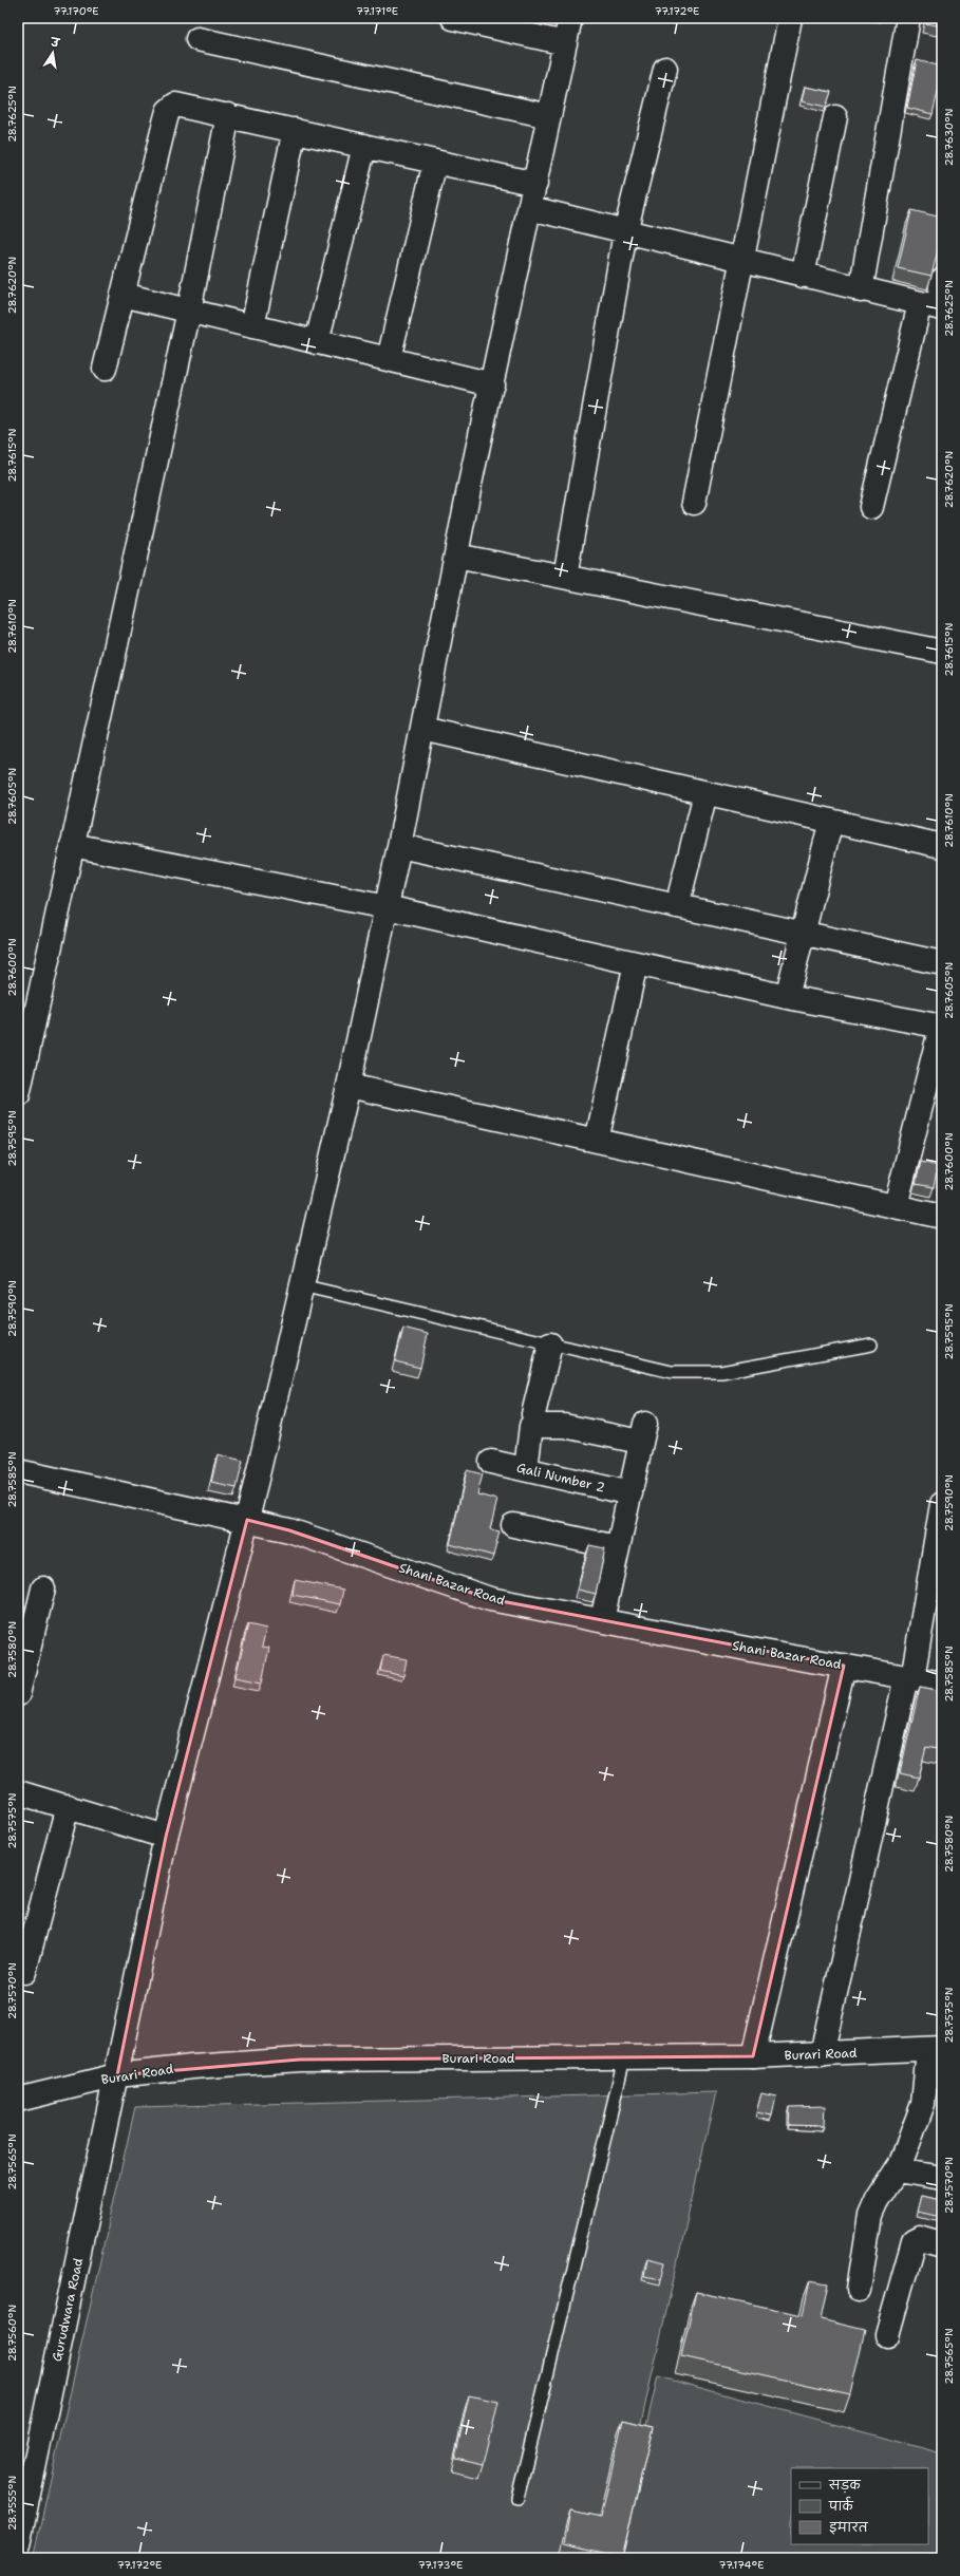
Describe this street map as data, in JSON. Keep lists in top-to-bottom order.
{
  "streets": {
    "street": [
      "Gali Number 2",
      "Shani Bazar Road",
      "Burari Road",
      "Gurudwara Road"
    ]
  },
  "crossings": [
    ["Shani Bazar Road", "Gurudwara Road"],
    ["Burari Road", "Gurudwara Road"]
  ],
  "legend": ["सड़क", "पार्क", "इमारत"],
  "north": "top",
  "coordinates": [
    "77.170°E",
    "77.171°E",
    "77.172°E",
    "28.7625°N",
    "28.7630°N",
    "28.7620°N",
    "28.7615°N",
    "28.7610°N",
    "28.7605°N",
    "28.7600°N",
    "28.7595°N",
    "28.7590°N",
    "28.7585°N",
    "28.7580°N",
    "28.7575°N",
    "28.7570°N",
    "28.7565°N",
    "28.7560°N",
    "28.7555°N",
    "77.173°E",
    "77.174°E"
  ]
}
